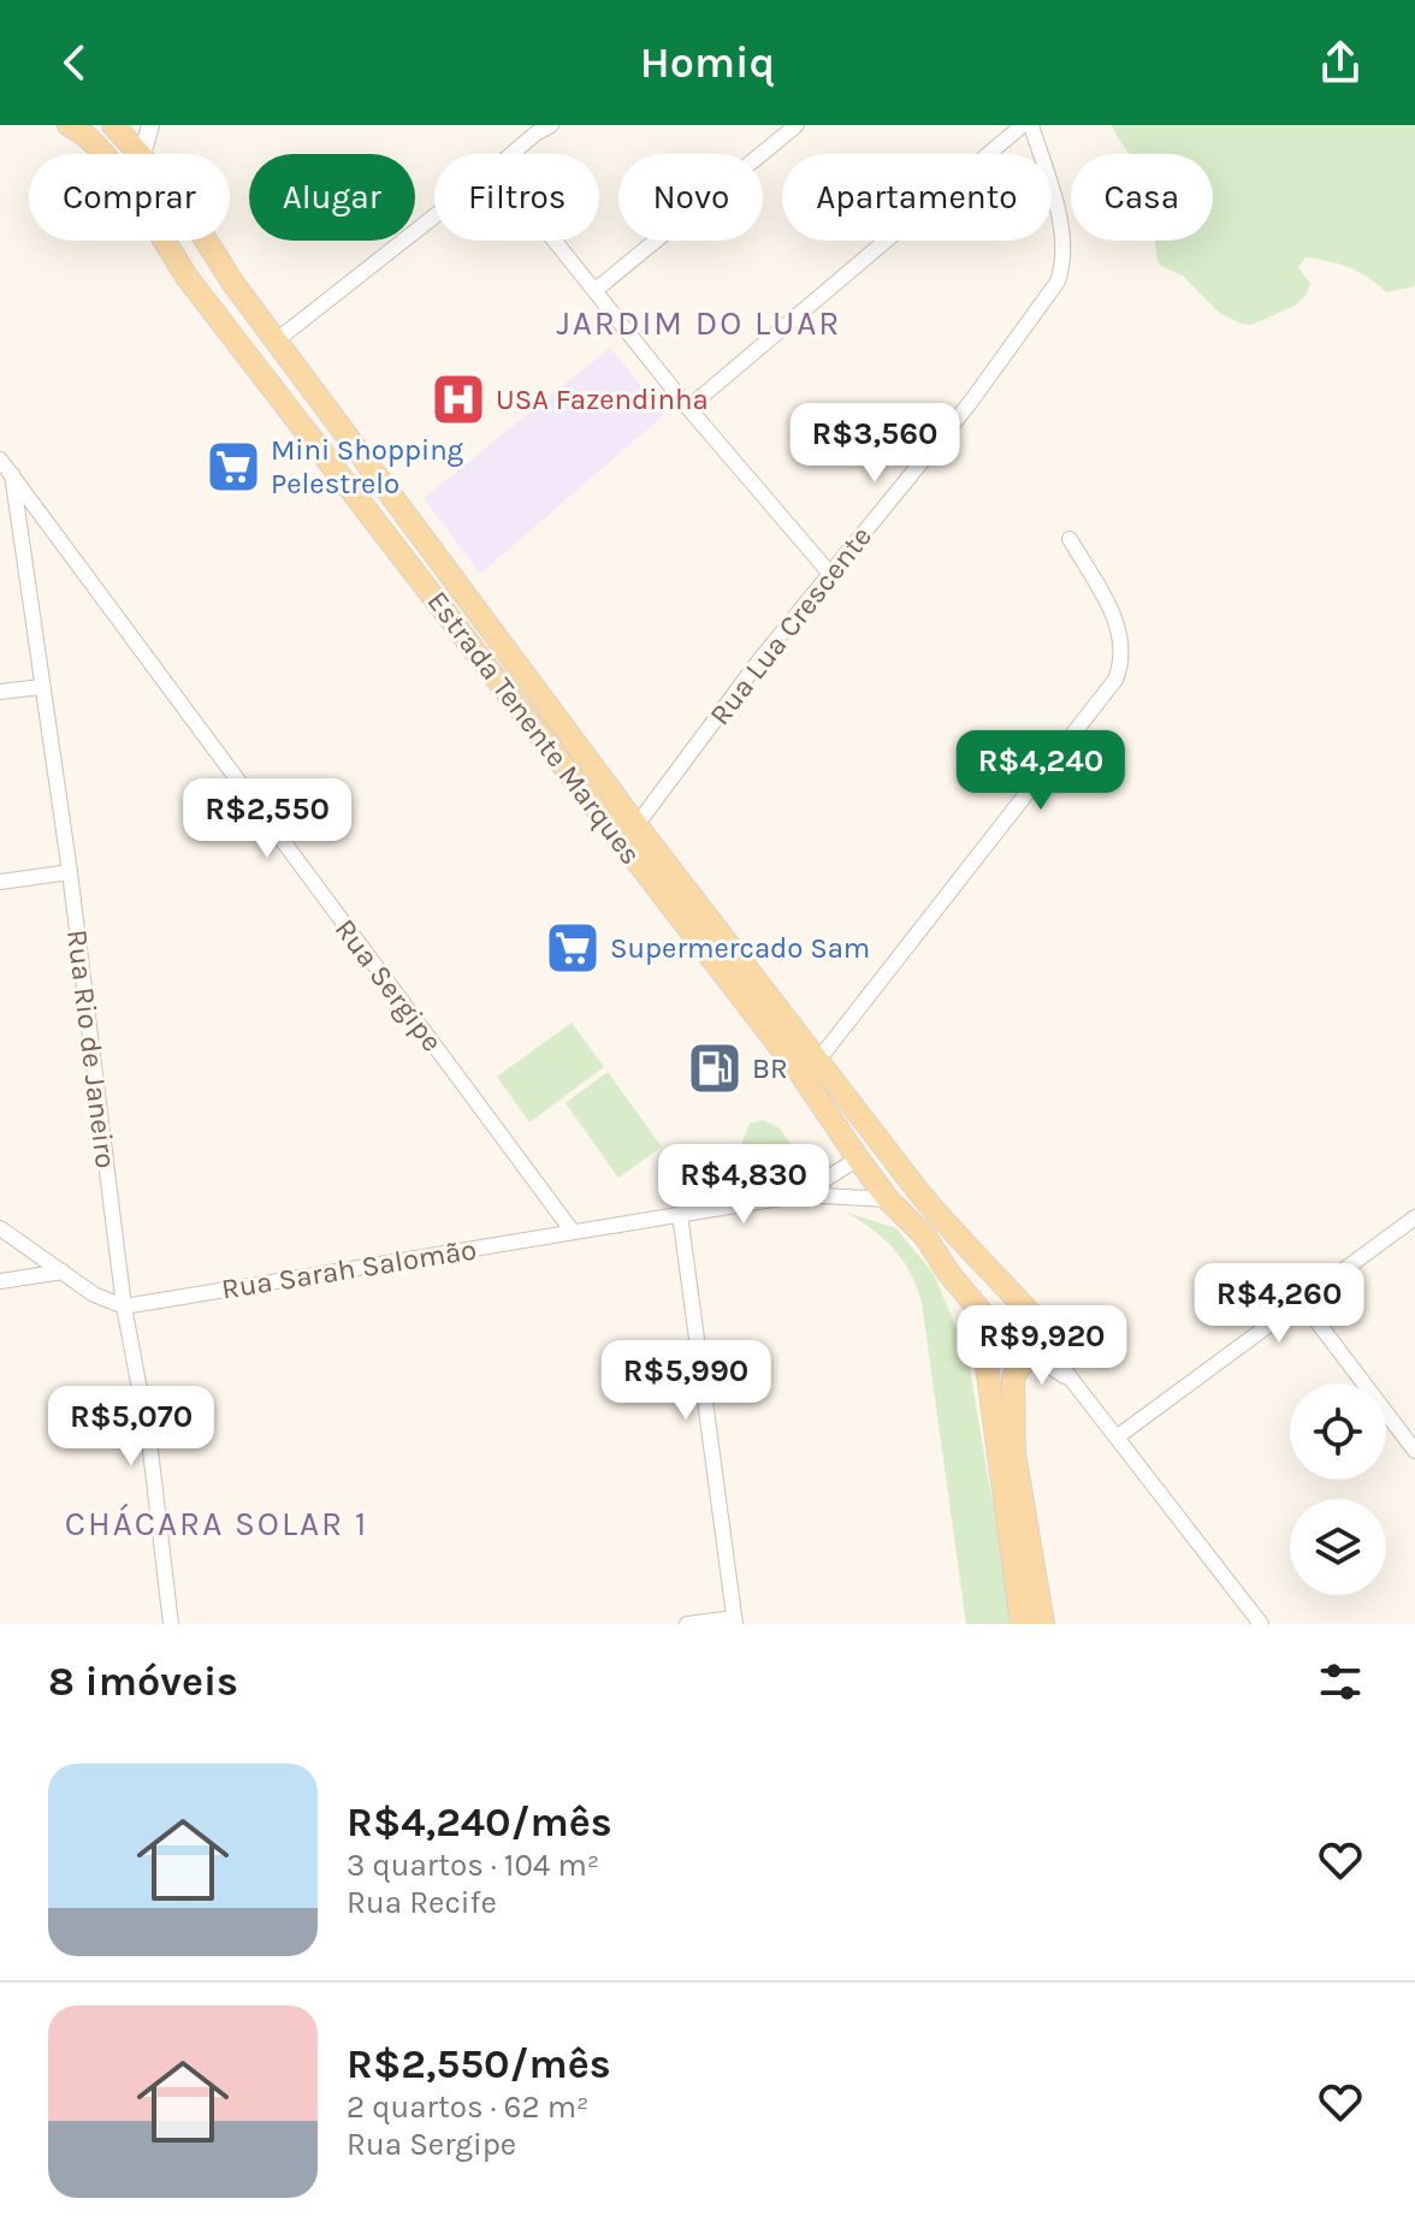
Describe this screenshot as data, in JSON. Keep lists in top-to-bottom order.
{
  "streets": {
    "main road": ["Estrada Tenente Marques"],
    "street": [
      "Rua Lua Crescente",
      "Rua Sergipe",
      "Rua Rio de Janeiro",
      "Rua Sarah Salomão"
    ]
  },
  "crossings": [
    ["Rua Lua Crescente", "Estrada Tenente Marques"],
    ["Rua Sergipe", "Rua Rio de Janeiro"],
    ["Rua Sergipe", "Rua Sarah Salomão"],
    ["Rua Rio de Janeiro", "Rua Sarah Salomão"]
  ],
  "districts": ["JARDIM DO LUAR", "CHÁCARA SOLAR 1"],
  "places": {
    "hospital": ["USA Fazendinha"],
    "supermarket": ["Mini Shopping Pelestrelo", "Supermercado Sam"],
    "fuel station": ["BR"]
  },
  "page": {
    "header": "Homiq",
    "chip": [
      "Comprar",
      "Alugar",
      "Filtros",
      "Novo",
      "Apartamento",
      "Casa"
    ],
    "price": [
      "R$3,560",
      "R$4,240",
      "R$2,550",
      "R$4,830",
      "R$4,260",
      "R$9,920",
      "R$5,990",
      "R$5,070"
    ],
    "heading": "8 imóveis",
    "list": [
      {
        "name": "R$4,240/mês",
        "note": "3 quartos · 104 m² · Rua Recife"
      },
      {
        "name": "R$2,550/mês",
        "note": "2 quartos · 62 m² · Rua Sergipe"
      }
    ]
  }
}
